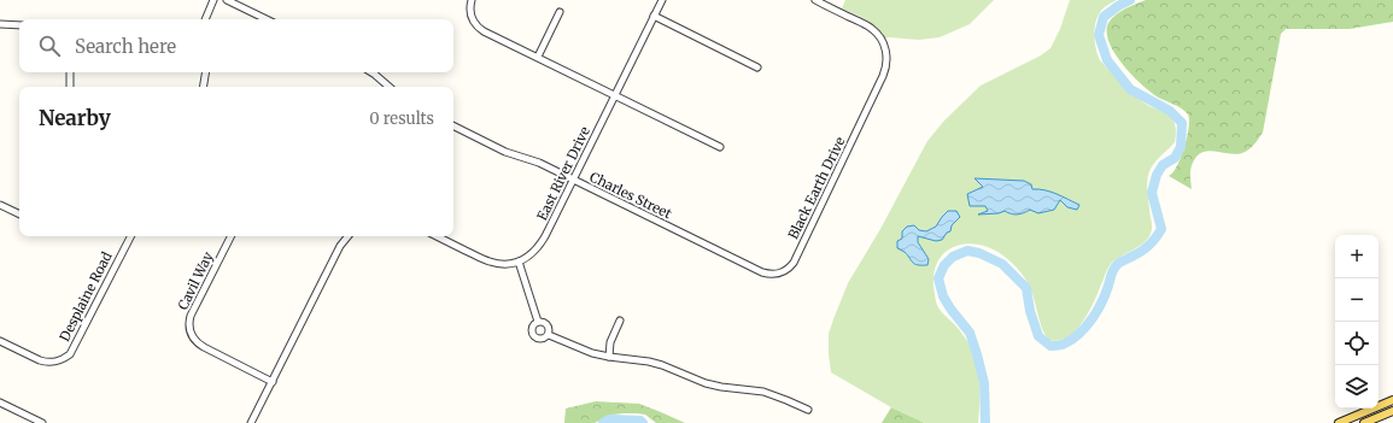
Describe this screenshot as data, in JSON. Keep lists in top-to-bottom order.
{
  "streets": {
    "street": [
      "East River Drive",
      "Black Earth Drive",
      "Charles Street",
      "Cavil Way",
      "Desplaine Road"
    ]
  },
  "crossings": [
    ["East River Drive", "Charles Street"],
    ["Black Earth Drive", "Charles Street"]
  ],
  "page": {
    "search": "Search here",
    "heading": ["Nearby", "0 results"],
    "map_buttons": ["+", "−"]
  }
}
